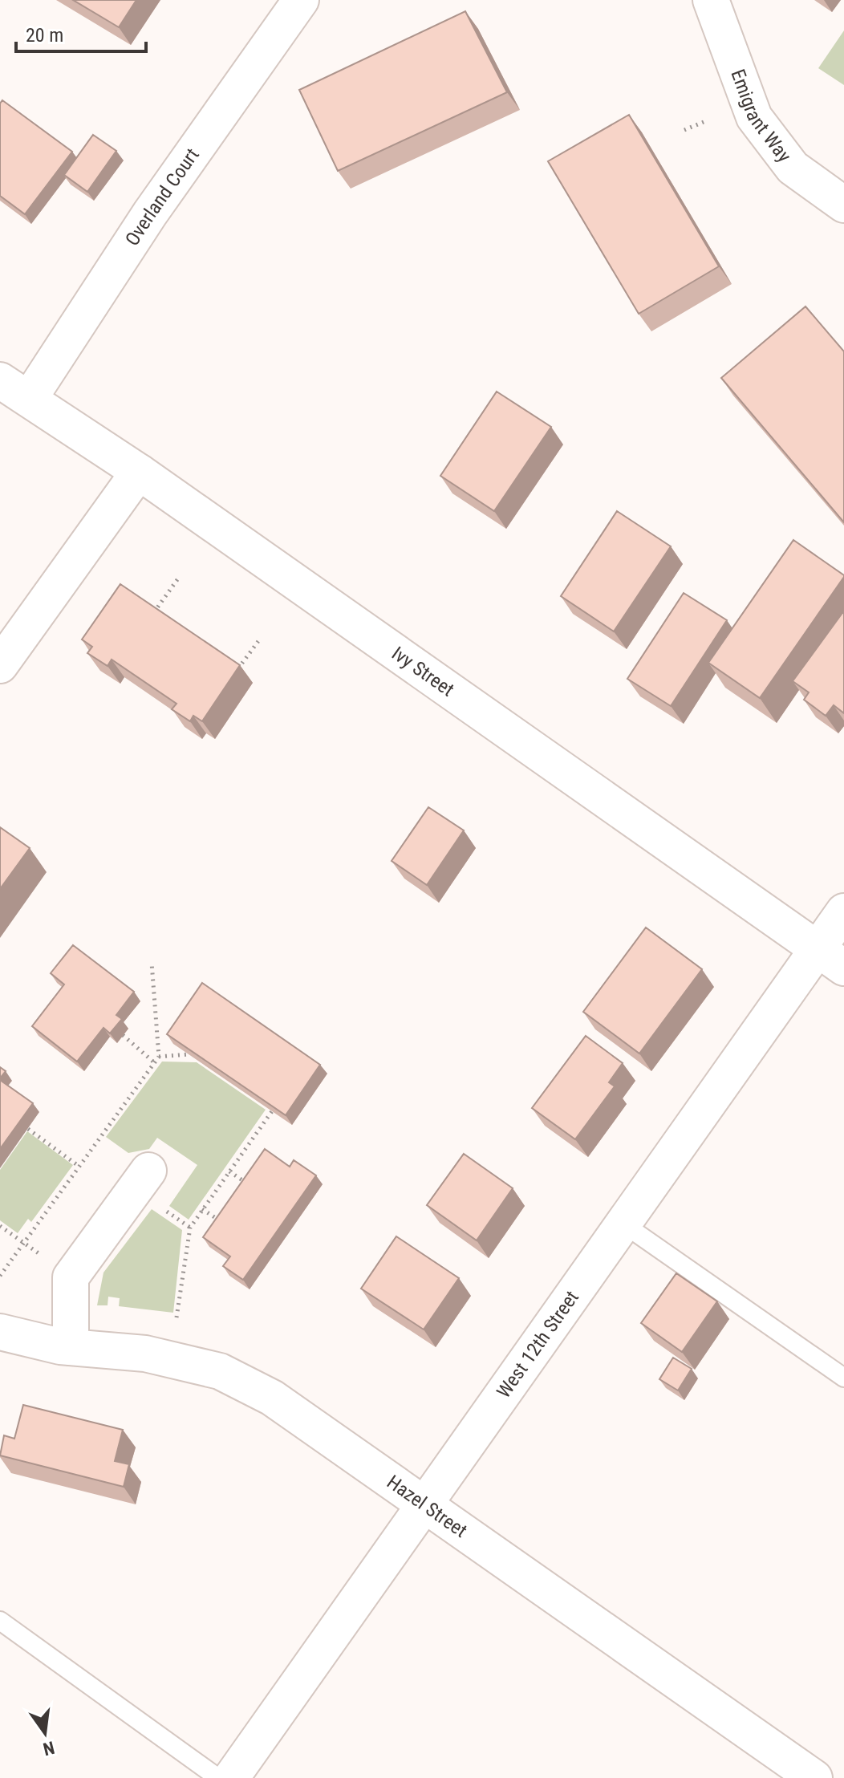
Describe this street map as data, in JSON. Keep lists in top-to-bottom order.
{
  "streets": {
    "street": [
      "Emigrant Way",
      "Overland Court",
      "Ivy Street",
      "West 12th Street",
      "Hazel Street"
    ]
  },
  "crossings": [
    ["Overland Court", "Ivy Street"],
    ["Ivy Street", "West 12th Street"],
    ["West 12th Street", "Hazel Street"]
  ],
  "scale_bar": "20 m",
  "north": "bottom"
}
